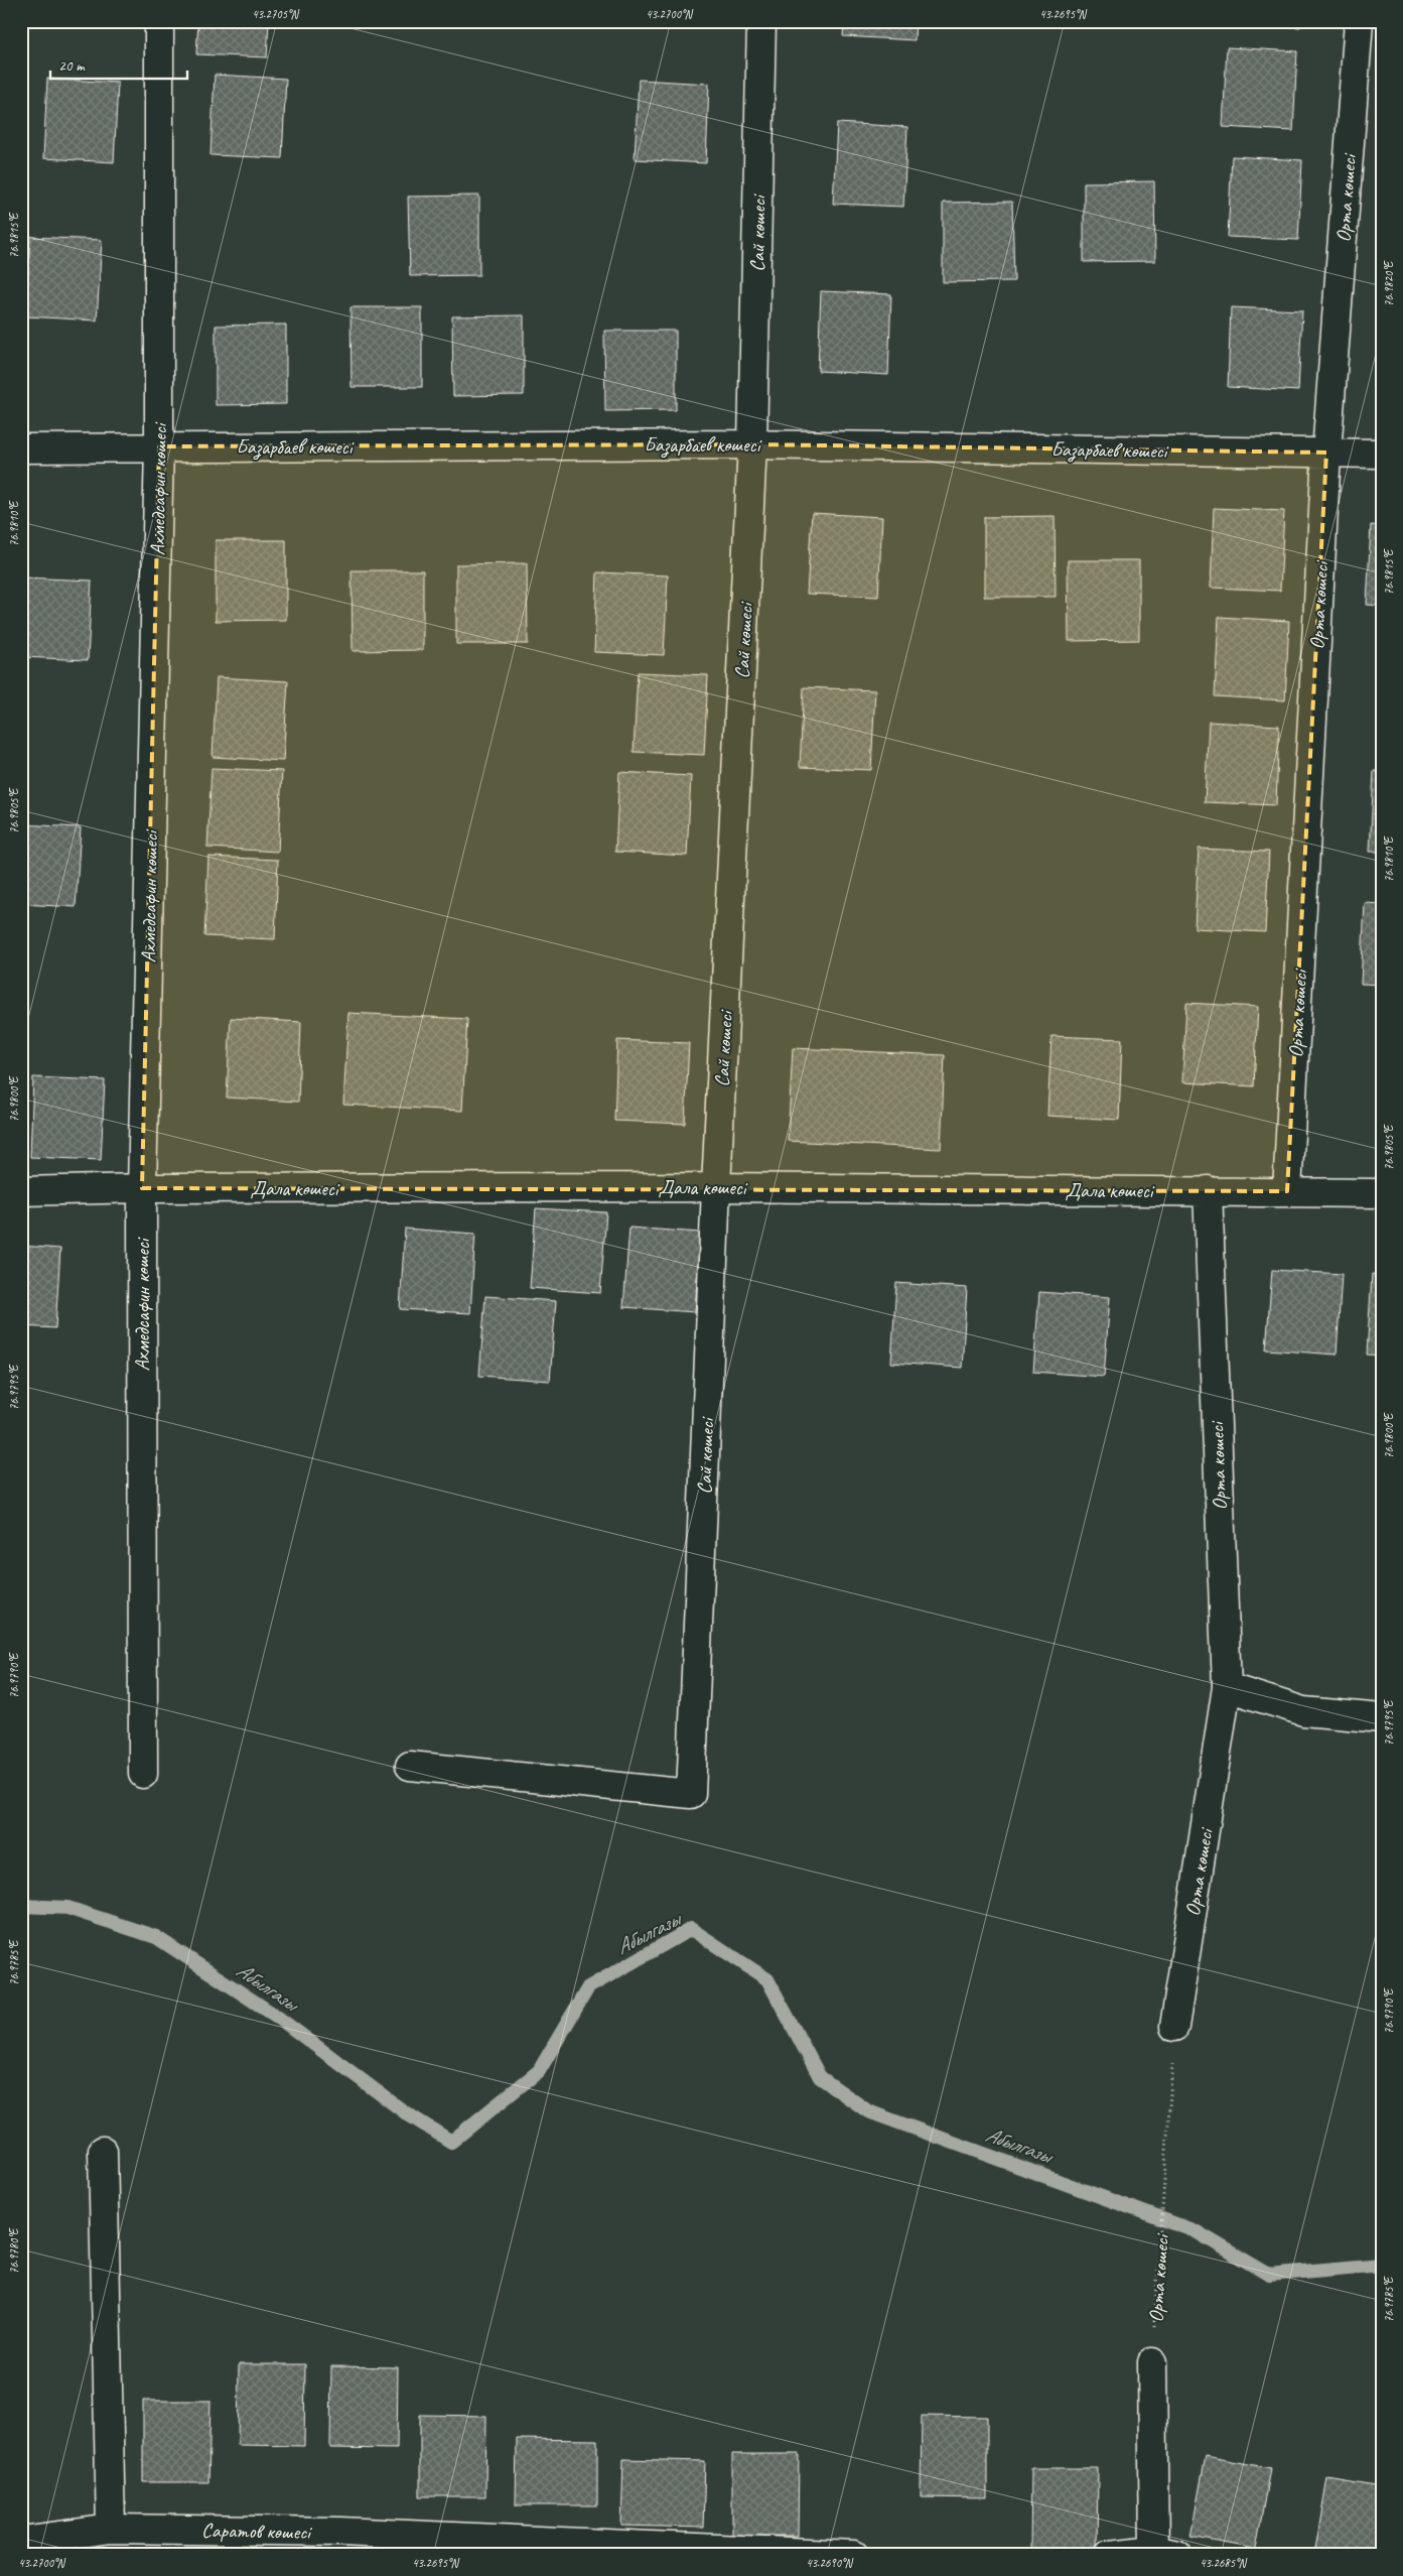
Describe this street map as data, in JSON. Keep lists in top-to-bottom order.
{
  "streets": {
    "street": [
      "Орта көшесі",
      "Сай көшесі",
      "Базарбаев көшесі",
      "Ахмедсафин көшесі",
      "Дала көшесі",
      "Саратов көшесі"
    ]
  },
  "crossings": [
    ["Орта көшесі", "Базарбаев көшесі"],
    ["Орта көшесі", "Дала көшесі"],
    ["Сай көшесі", "Базарбаев көшесі"],
    ["Сай көшесі", "Дала көшесі"],
    ["Базарбаев көшесі", "Ахмедсафин көшесі"],
    ["Ахмедсафин көшесі", "Дала көшесі"]
  ],
  "water": ["Абылгазы"],
  "scale_bar": "20 m",
  "coordinates": [
    "43.2705°N",
    "43.2700°N",
    "43.2695°N",
    "76.9815°E",
    "76.9820°E",
    "76.9810°E",
    "76.9805°E",
    "76.9800°E",
    "76.9795°E",
    "76.9790°E",
    "76.9785°E",
    "76.9780°E",
    "43.2690°N",
    "43.2685°N"
  ]
}
